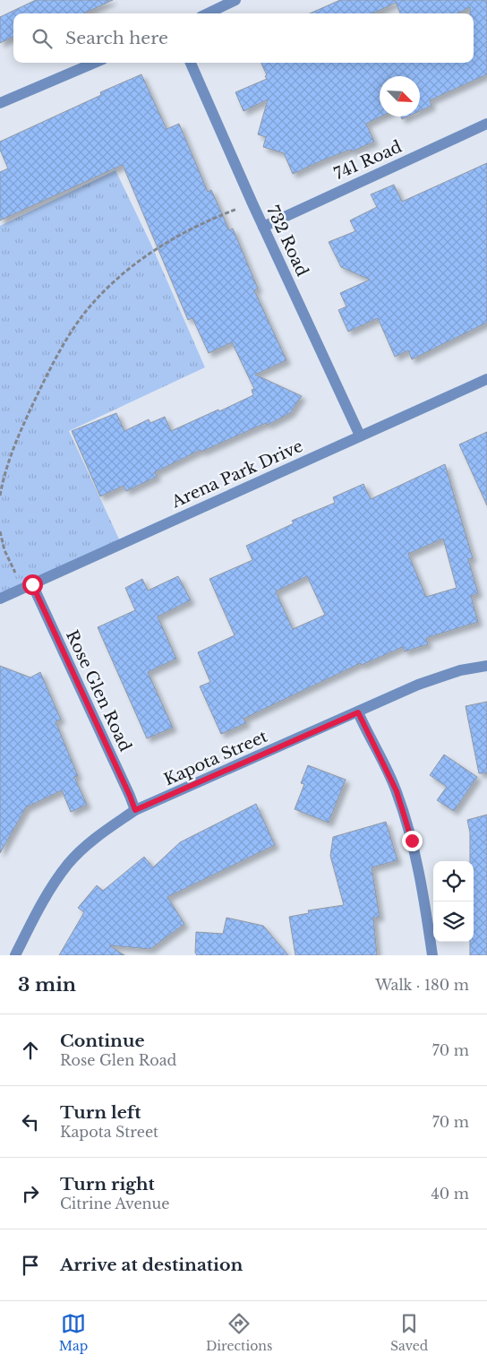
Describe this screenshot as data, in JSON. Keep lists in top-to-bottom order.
{
  "streets": {
    "street": [
      "741 Road",
      "732 Road",
      "Arena Park Drive",
      "Rose Glen Road",
      "Kapota Street"
    ]
  },
  "crossings": [
    ["741 Road", "732 Road"],
    ["732 Road", "Arena Park Drive"],
    ["Arena Park Drive", "Rose Glen Road"],
    ["Rose Glen Road", "Kapota Street"]
  ],
  "north": "bottom right",
  "page": {
    "search": "Search here",
    "heading": ["3 min", "Walk · 180 m"],
    "list": [
      ["Continue", "Rose Glen Road", "70 m"],
      ["Turn left", "Kapota Street", "70 m"],
      ["Turn right", "Citrine Avenue", "40 m"],
      "Arrive at destination"
    ],
    "nav": ["Map", "Directions", "Saved"]
  }
}
